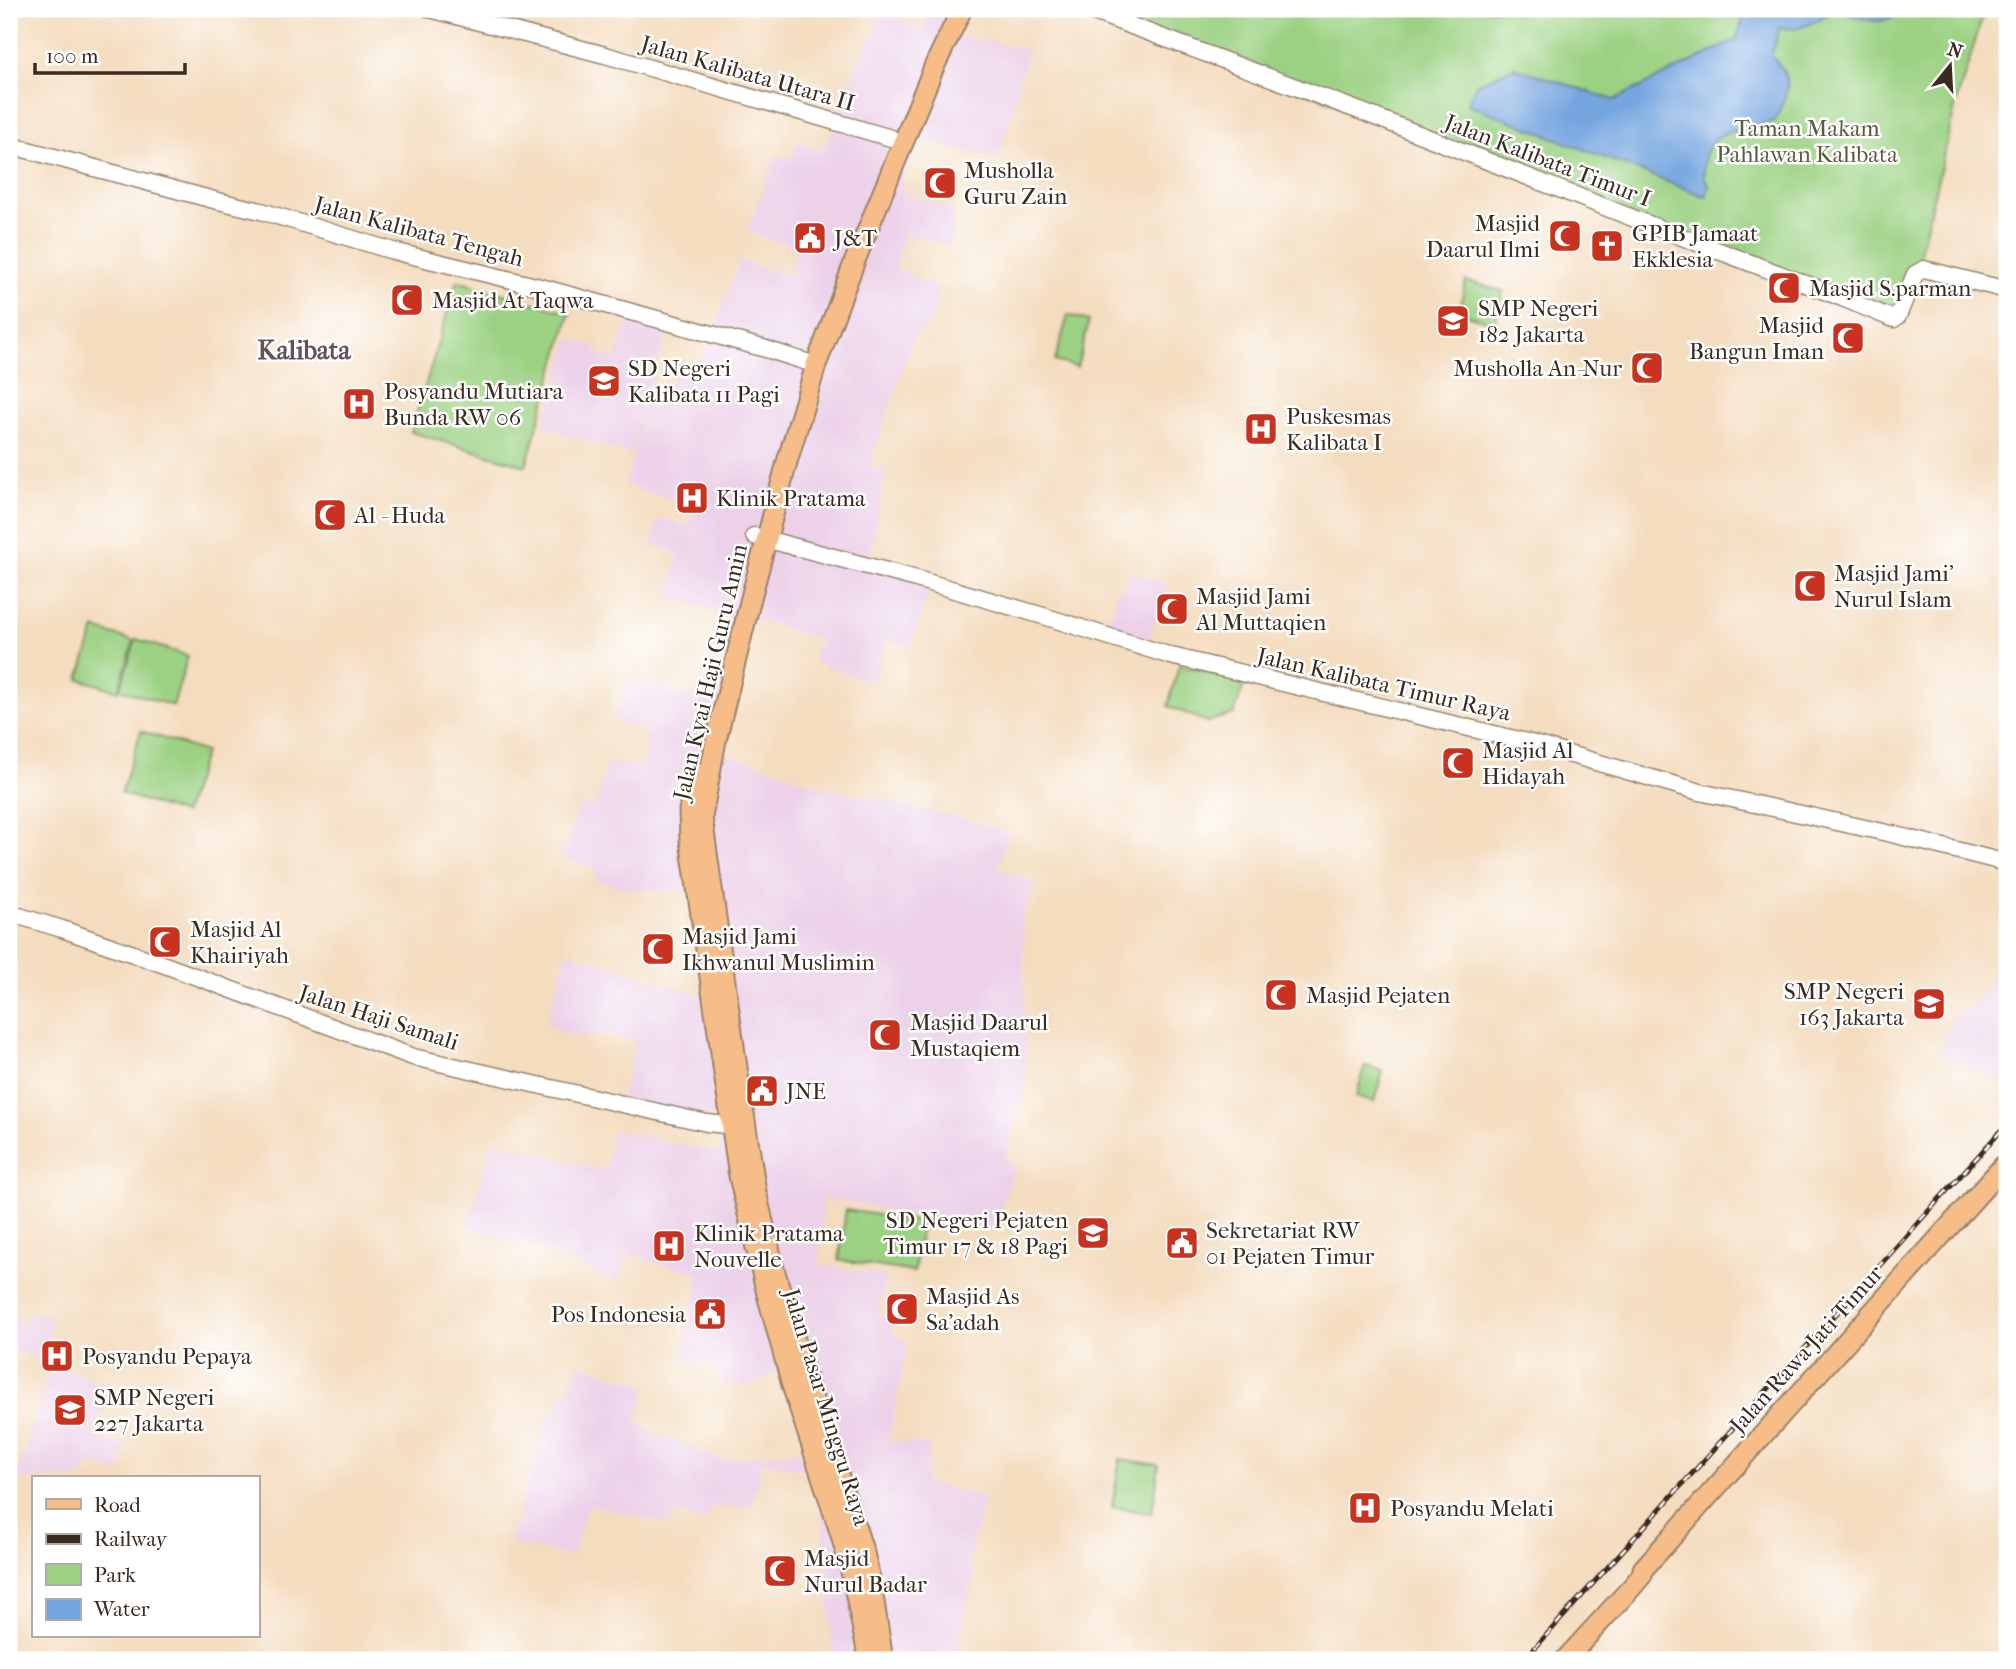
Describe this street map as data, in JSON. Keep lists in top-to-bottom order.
{
  "streets": {
    "main road": ["Jalan Kyai Haji Guru Amin", "Jalan Rawa Jati Timur", "Jalan Pasar Minggu Raya"],
    "street": [
      "Jalan Kalibata Utara II",
      "Jalan Kalibata Timur I",
      "Jalan Kalibata Tengah",
      "Jalan Kalibata Timur Raya",
      "Jalan Haji Samali"
    ]
  },
  "crossings": [
    ["Jalan Kalibata Utara II", "Jalan Kyai Haji Guru Amin"],
    ["Jalan Kalibata Tengah", "Jalan Kyai Haji Guru Amin"],
    ["Jalan Kyai Haji Guru Amin", "Jalan Kalibata Timur Raya"],
    ["Jalan Kyai Haji Guru Amin", "Jalan Haji Samali"],
    ["Jalan Kyai Haji Guru Amin", "Jalan Pasar Minggu Raya"],
    ["Jalan Haji Samali", "Jalan Pasar Minggu Raya"]
  ],
  "districts": ["Kalibata"],
  "parks": ["Taman Makam Pahlawan Kalibata"],
  "places": {
    "mosque": [
      "Musholla Guru Zain",
      "Masjid Daarul Ilmi",
      "Masjid S.parman",
      "Masjid At Taqwa",
      "Masjid Bangun Iman",
      "Musholla An-Nur",
      "Al - Huda",
      "Masjid Jami' Nurul Islam",
      "Masjid Jami Al Muttaqien",
      "Masjid Al Hidayah",
      "Masjid Al Khairiyah",
      "Masjid Jami Ikhwanul Muslimin",
      "Masjid Pejaten",
      "Masjid Daarul Mustaqiem",
      "Masjid As Sa'adah",
      "Masjid Nurul Badar"
    ],
    "public building": [
      "J&T",
      "JNE",
      "Sekretariat RW 01 Pejaten Timur",
      "Pos Indonesia"
    ],
    "church": ["GPIB Jamaat Ekklesia"],
    "school or university": [
      "SMP Negeri 182 Jakarta",
      "SD Negeri Kalibata 11 Pagi",
      "SMP Negeri 163 Jakarta",
      "SD Negeri Pejaten Timur 17 & 18 Pagi",
      "SMP Negeri 227 Jakarta"
    ],
    "hospital": [
      "Posyandu Mutiara Bunda RW 06",
      "Puskesmas Kalibata I",
      "Klinik Pratama",
      "Klinik Pratama Nouvelle",
      "Posyandu Pepaya",
      "Posyandu Melati"
    ]
  },
  "legend": [
    "Road",
    "Railway",
    "Park",
    "Water"
  ],
  "scale_bar": "100 m",
  "north": "top"
}
